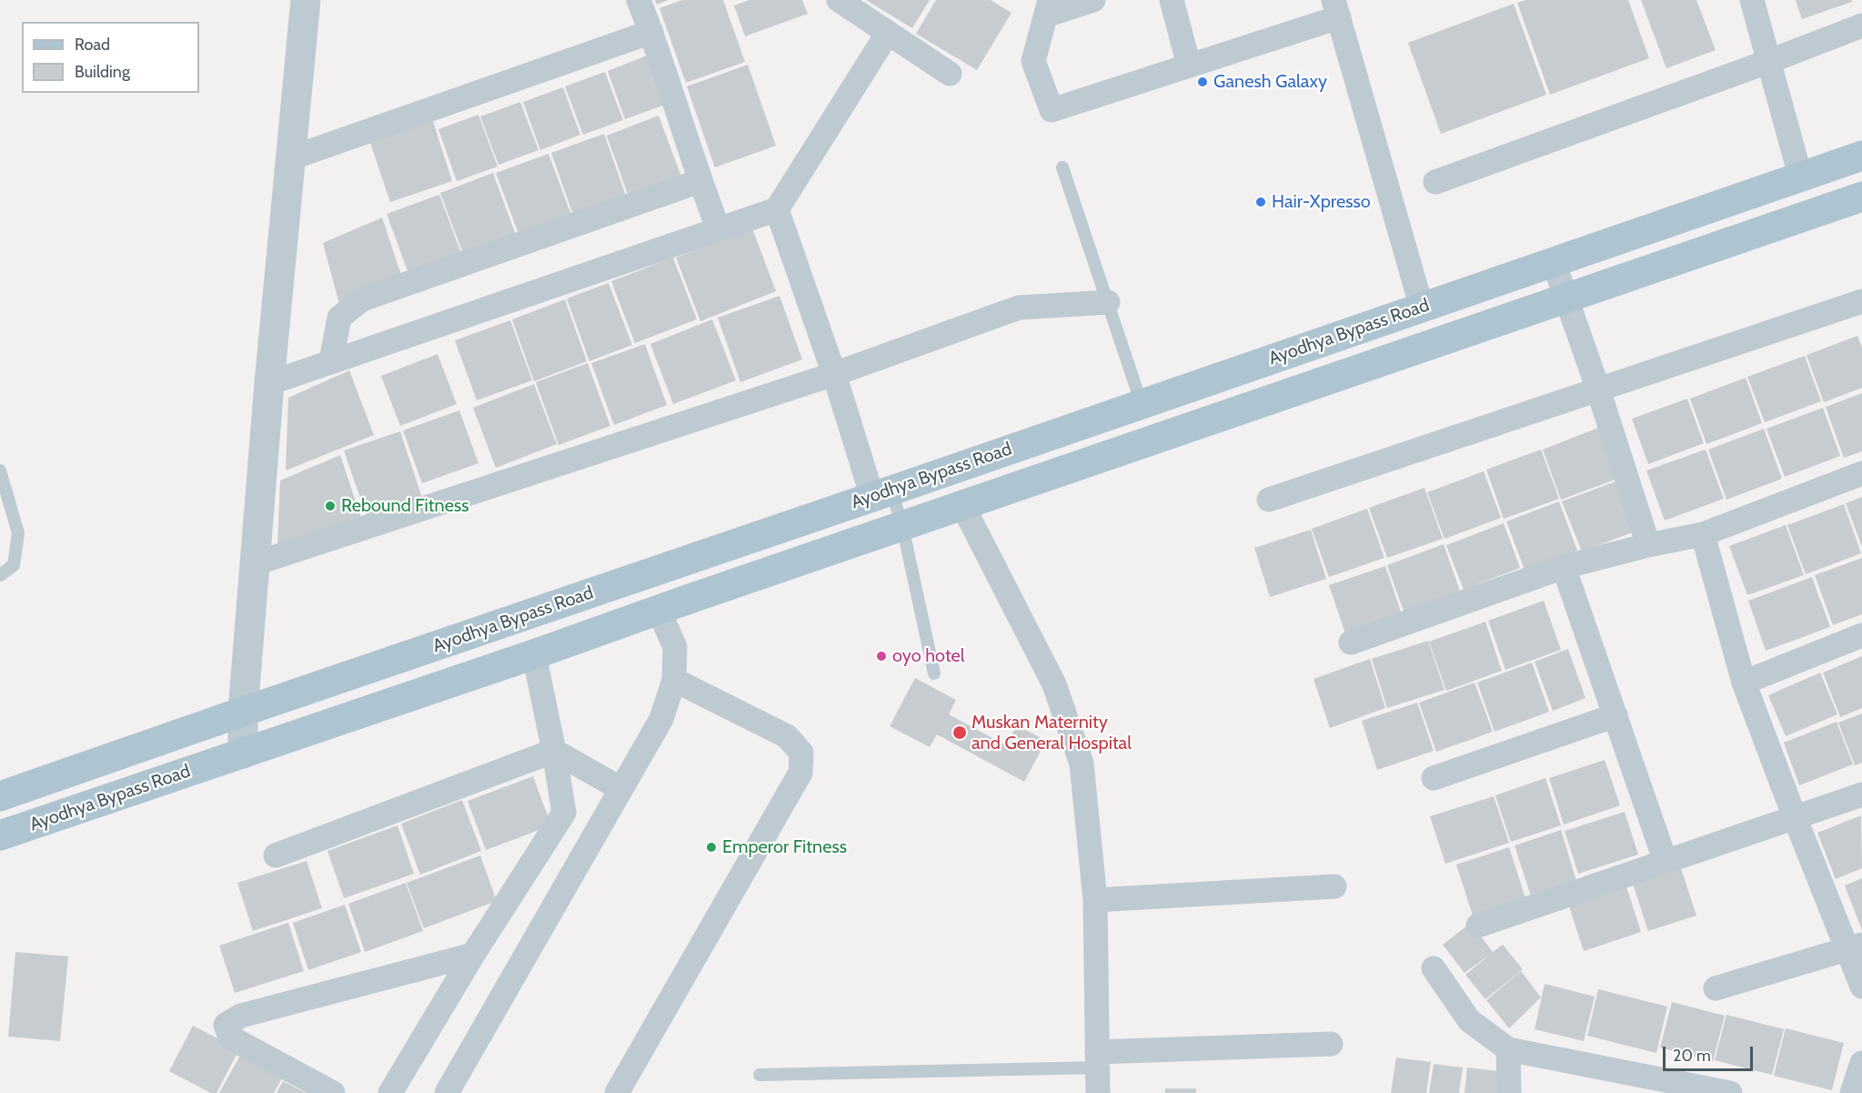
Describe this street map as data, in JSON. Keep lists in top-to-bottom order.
{
  "streets": {
    "main road": ["Ayodhya Bypass Road"]
  },
  "places": [
    "Ganesh Galaxy",
    "Hair-Xpresso",
    "Rebound Fitness",
    "oyo hotel",
    "Muskan Maternity and General Hospital",
    "Emperor Fitness"
  ],
  "legend": ["Road", "Building"],
  "scale_bar": "20 m"
}
